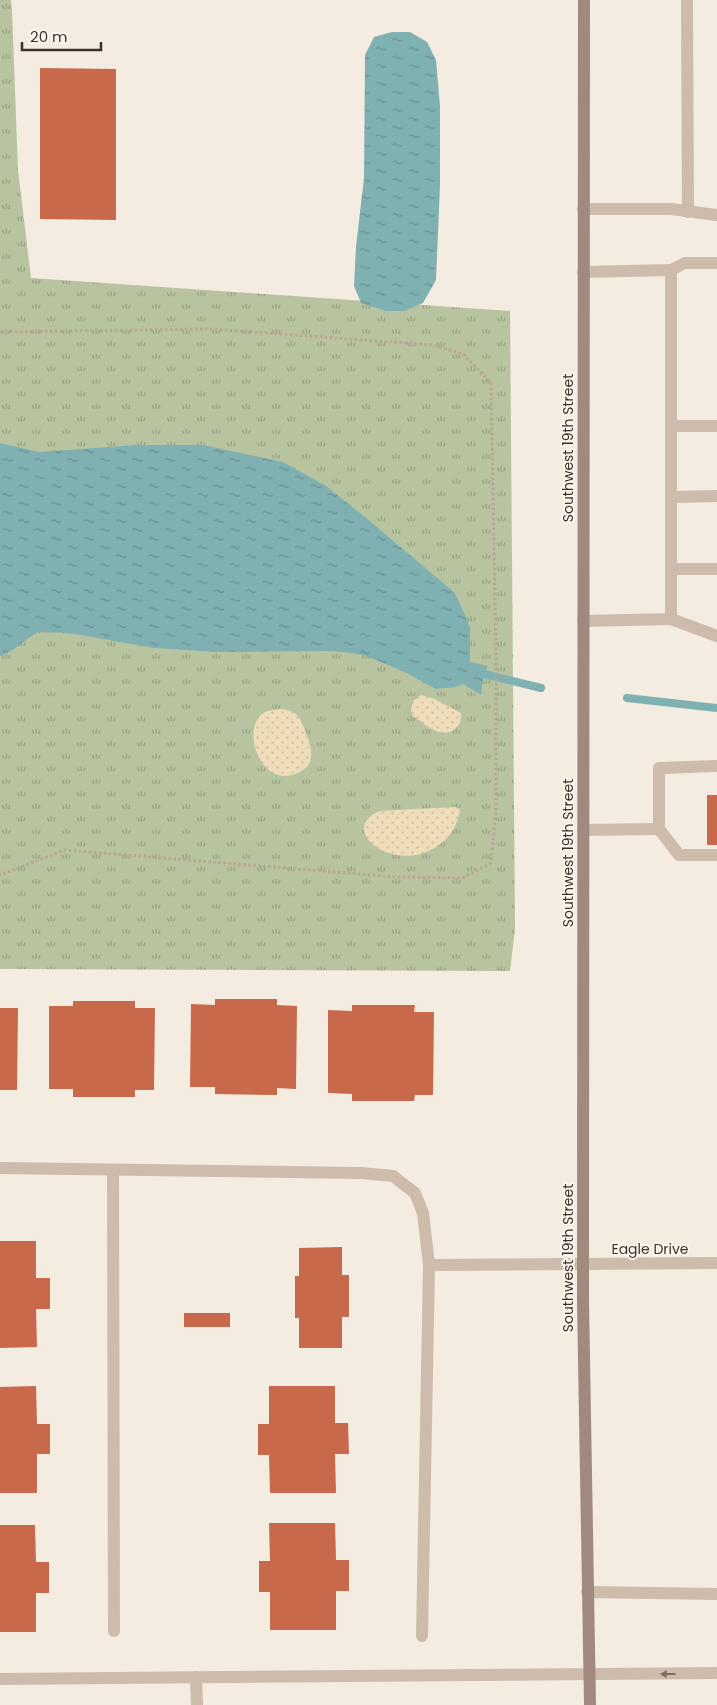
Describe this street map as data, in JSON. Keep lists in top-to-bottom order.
{
  "streets": {
    "street": ["Southwest 19th Street", "Eagle Drive"]
  },
  "crossings": [
    ["Southwest 19th Street", "Eagle Drive"]
  ],
  "scale_bar": "20 m"
}
